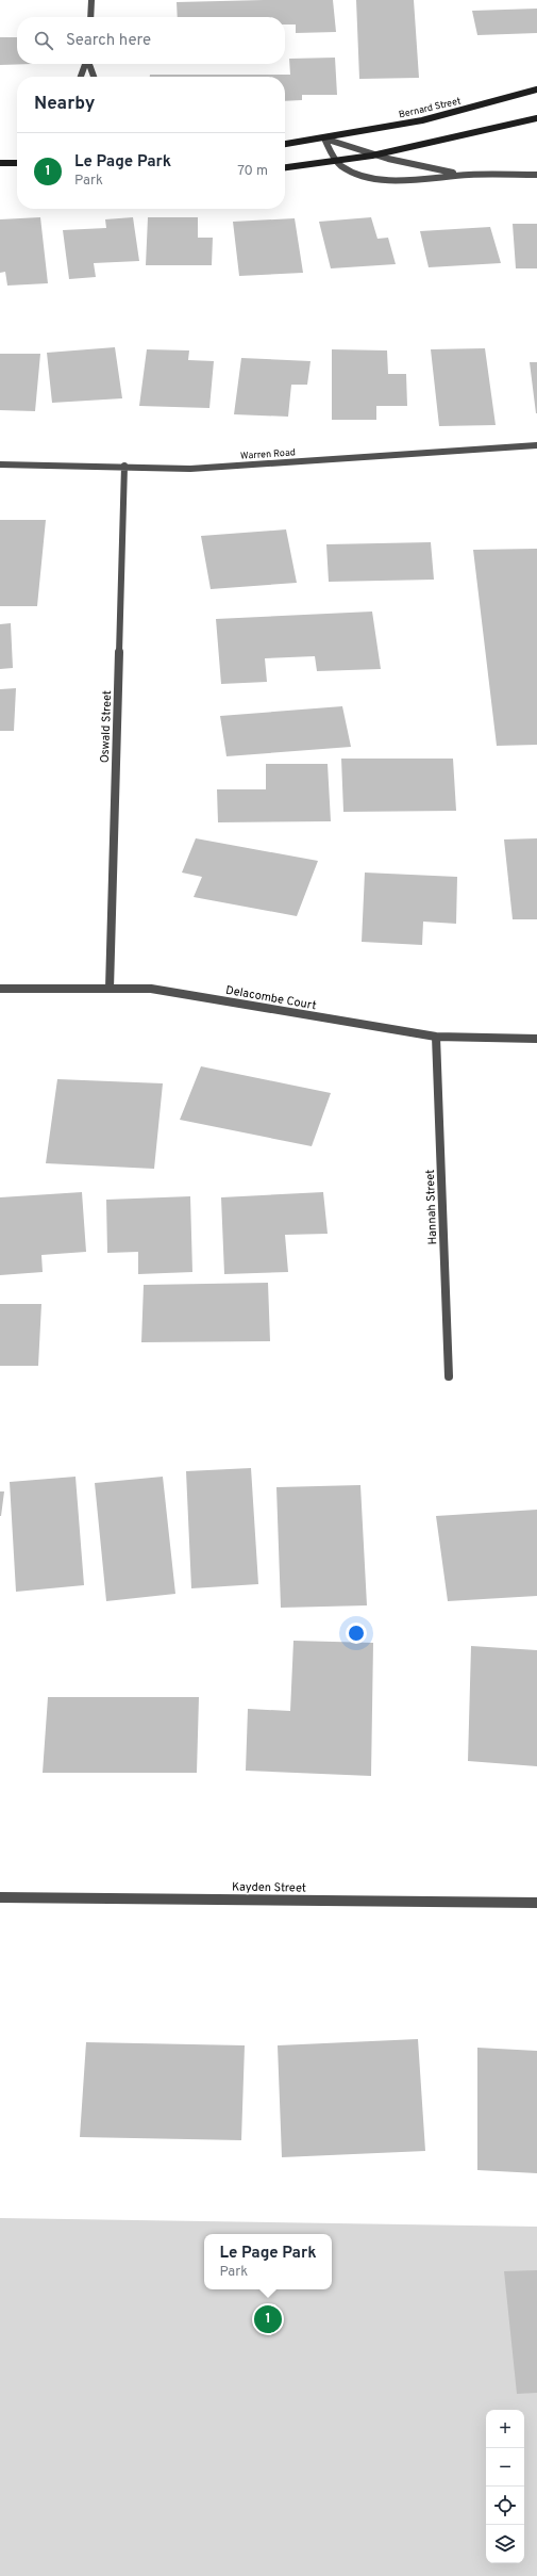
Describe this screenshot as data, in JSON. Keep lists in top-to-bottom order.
{
  "streets": {
    "street": [
      "Bernard Street",
      "Warren Road",
      "Oswald Street",
      "Delacombe Court",
      "Hannah Street",
      "Kayden Street"
    ]
  },
  "crossings": [
    ["Warren Road", "Oswald Street"],
    ["Oswald Street", "Delacombe Court"],
    ["Delacombe Court", "Hannah Street"]
  ],
  "page": {
    "search": "Search here",
    "heading": "Nearby",
    "list": [
      {
        "mark": "1",
        "name": "Le Page Park",
        "note": "Park",
        "value": "70 m"
      }
    ],
    "popup": ["Le Page Park", "Park"],
    "pins": "1",
    "map_buttons": ["+", "−"]
  }
}
